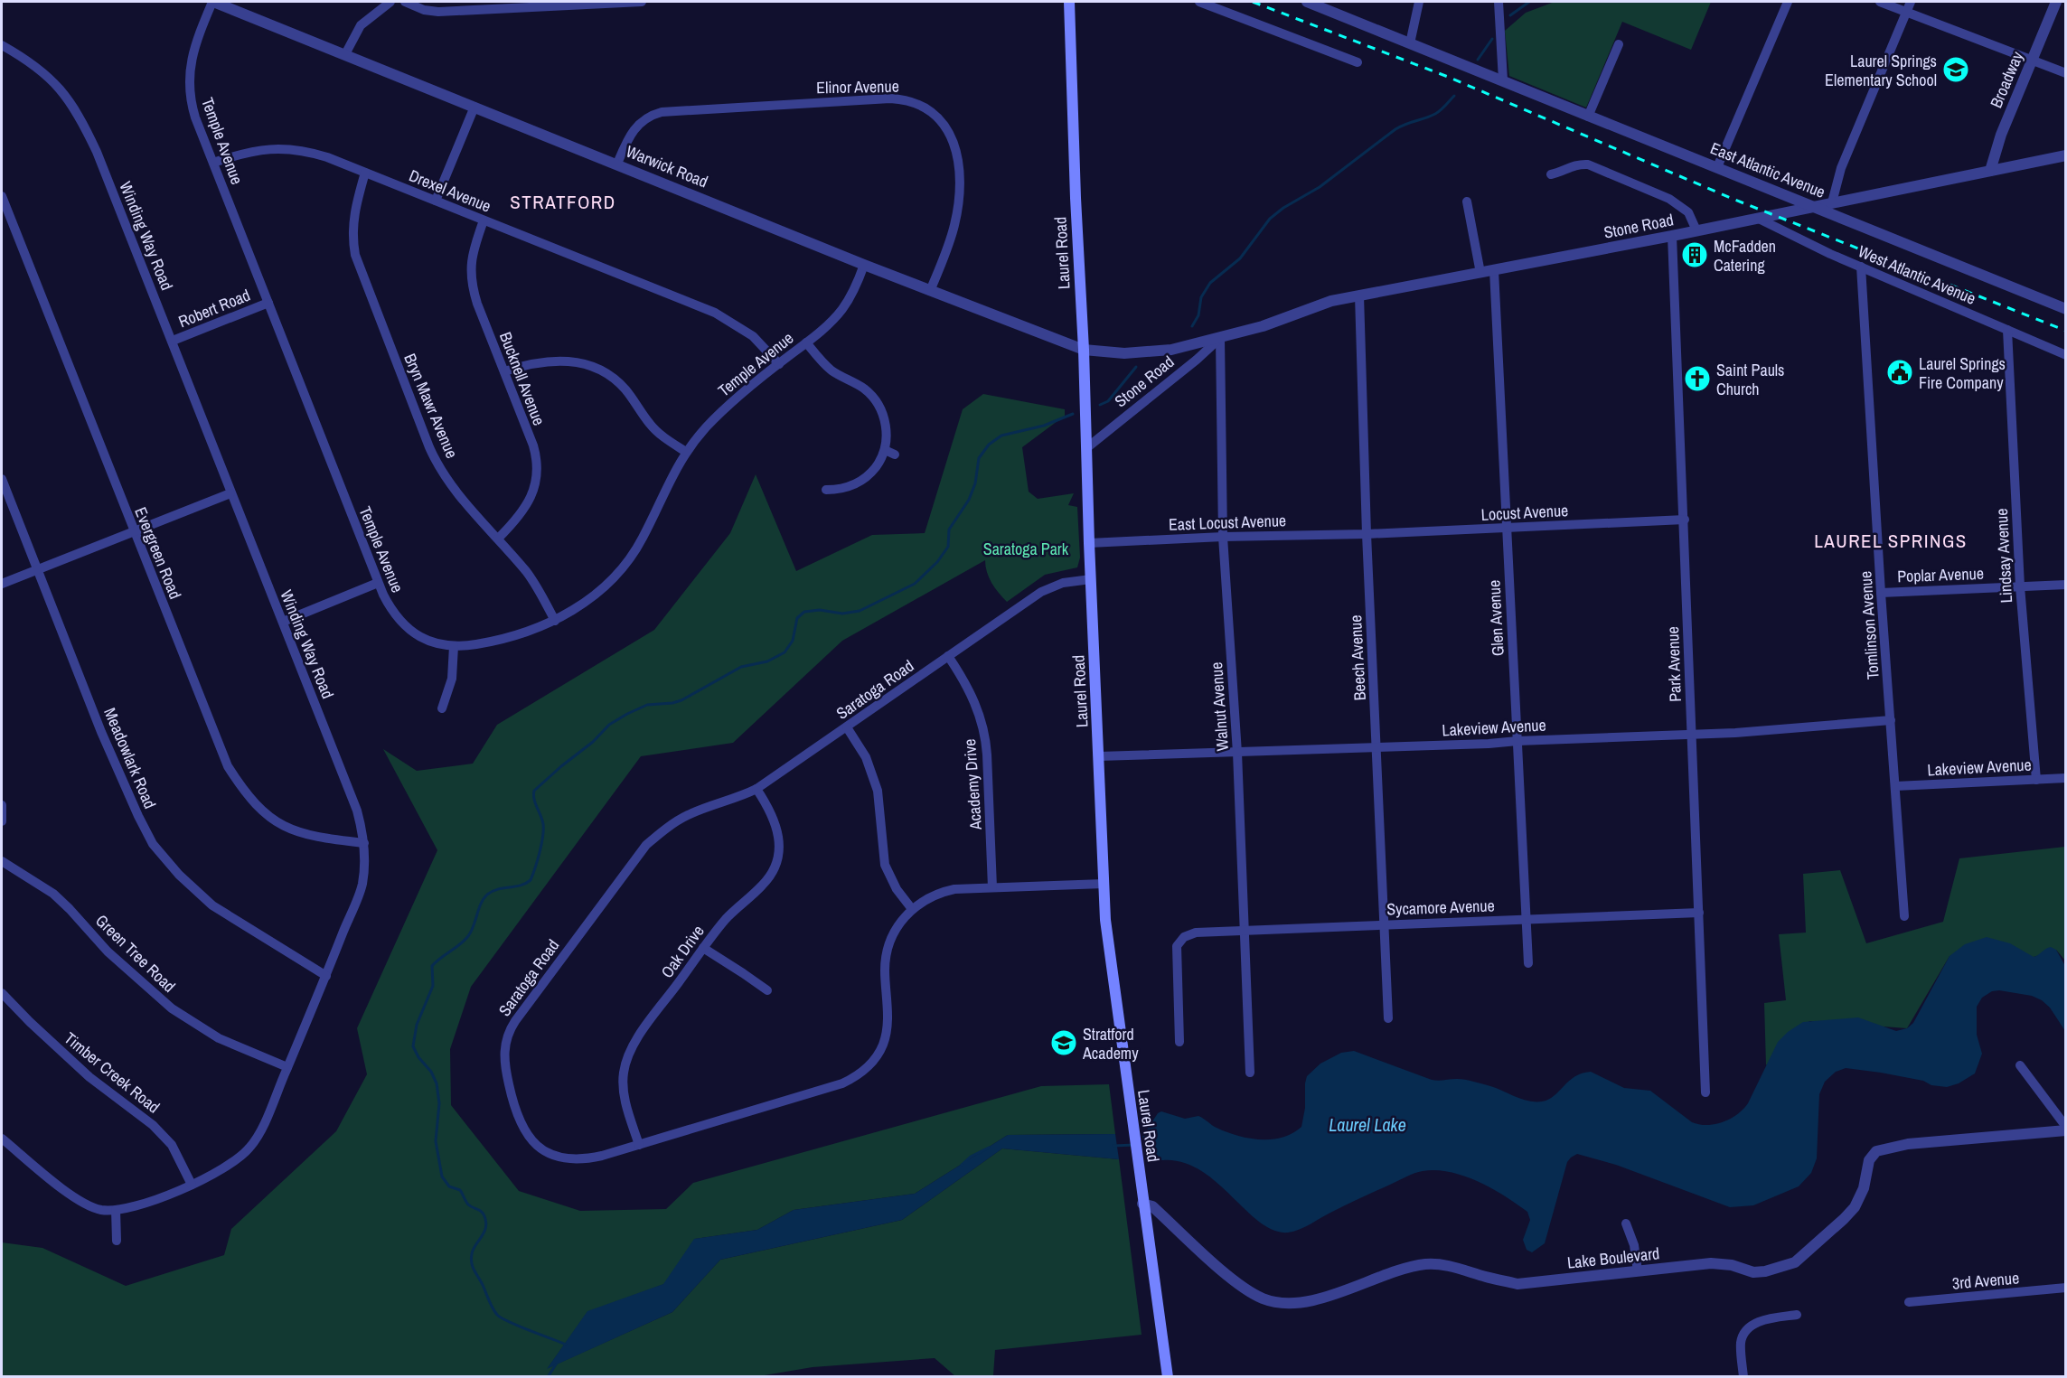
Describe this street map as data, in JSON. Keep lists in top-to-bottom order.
{
  "streets": {
    "main road": ["Laurel Road"],
    "street": [
      "Broadway",
      "Elinor Avenue",
      "Temple Avenue",
      "Warwick Road",
      "East Atlantic Avenue",
      "Drexel Avenue",
      "Stone Road",
      "Winding Way Road",
      "West Atlantic Avenue",
      "Robert Road",
      "Bucknell Avenue",
      "Bryn Mawr Avenue",
      "Locust Avenue",
      "East Locust Avenue",
      "Evergreen Road",
      "Lindsay Avenue",
      "Poplar Avenue",
      "Glen Avenue",
      "Tomlinson Avenue",
      "Beech Avenue",
      "Park Avenue",
      "Saratoga Road",
      "Walnut Avenue",
      "Lakeview Avenue",
      "Meadowlark Road",
      "Academy Drive",
      "Sycamore Avenue",
      "Oak Drive",
      "Green Tree Road",
      "Timber Creek Road",
      "Lake Boulevard",
      "3rd Avenue"
    ]
  },
  "crossings": [
    ["Broadway", "Stone Road"],
    ["Elinor Avenue", "Warwick Road"],
    ["Temple Avenue", "Warwick Road"],
    ["Temple Avenue", "Drexel Avenue"],
    ["Temple Avenue", "Robert Road"],
    ["Temple Avenue", "Bryn Mawr Avenue"],
    ["Warwick Road", "Stone Road"],
    ["Warwick Road", "Laurel Road"],
    ["East Atlantic Avenue", "Stone Road"],
    ["Drexel Avenue", "Bucknell Avenue"],
    ["Drexel Avenue", "Bryn Mawr Avenue"],
    ["Stone Road", "Laurel Road"],
    ["Stone Road", "West Atlantic Avenue"],
    ["Stone Road", "Glen Avenue"],
    ["Stone Road", "Beech Avenue"],
    ["Stone Road", "Park Avenue"],
    ["Stone Road", "Walnut Avenue"],
    ["Winding Way Road", "Robert Road"],
    ["Winding Way Road", "Evergreen Road"],
    ["Winding Way Road", "Meadowlark Road"],
    ["Winding Way Road", "Green Tree Road"],
    ["Winding Way Road", "Timber Creek Road"],
    ["Laurel Road", "East Locust Avenue"],
    ["Laurel Road", "Saratoga Road"],
    ["Laurel Road", "Lakeview Avenue"],
    ["Laurel Road", "Lake Boulevard"],
    ["West Atlantic Avenue", "Lindsay Avenue"],
    ["West Atlantic Avenue", "Tomlinson Avenue"],
    ["Bucknell Avenue", "Bryn Mawr Avenue"],
    ["Locust Avenue", "East Locust Avenue"],
    ["Locust Avenue", "Glen Avenue"],
    ["Locust Avenue", "Beech Avenue"],
    ["Locust Avenue", "Park Avenue"],
    ["East Locust Avenue", "Beech Avenue"],
    ["East Locust Avenue", "Walnut Avenue"],
    ["Lindsay Avenue", "Poplar Avenue"],
    ["Lindsay Avenue", "Lakeview Avenue"],
    ["Poplar Avenue", "Tomlinson Avenue"],
    ["Glen Avenue", "Lakeview Avenue"],
    ["Glen Avenue", "Sycamore Avenue"],
    ["Tomlinson Avenue", "Lakeview Avenue"],
    ["Beech Avenue", "Lakeview Avenue"],
    ["Beech Avenue", "Sycamore Avenue"],
    ["Park Avenue", "Lakeview Avenue"],
    ["Park Avenue", "Sycamore Avenue"],
    ["Saratoga Road", "Academy Drive"],
    ["Saratoga Road", "Oak Drive"],
    ["Walnut Avenue", "Lakeview Avenue"],
    ["Walnut Avenue", "Sycamore Avenue"]
  ],
  "districts": ["STRATFORD", "LAUREL SPRINGS"],
  "water": ["Laurel Lake"],
  "parks": ["Saratoga Park"],
  "places": {
    "school or university": ["Laurel Springs Elementary School", "Stratford Academy"],
    "building": ["McFadden Catering"],
    "public building": ["Laurel Springs Fire Company"],
    "church": ["Saint Pauls Church"]
  }
}
